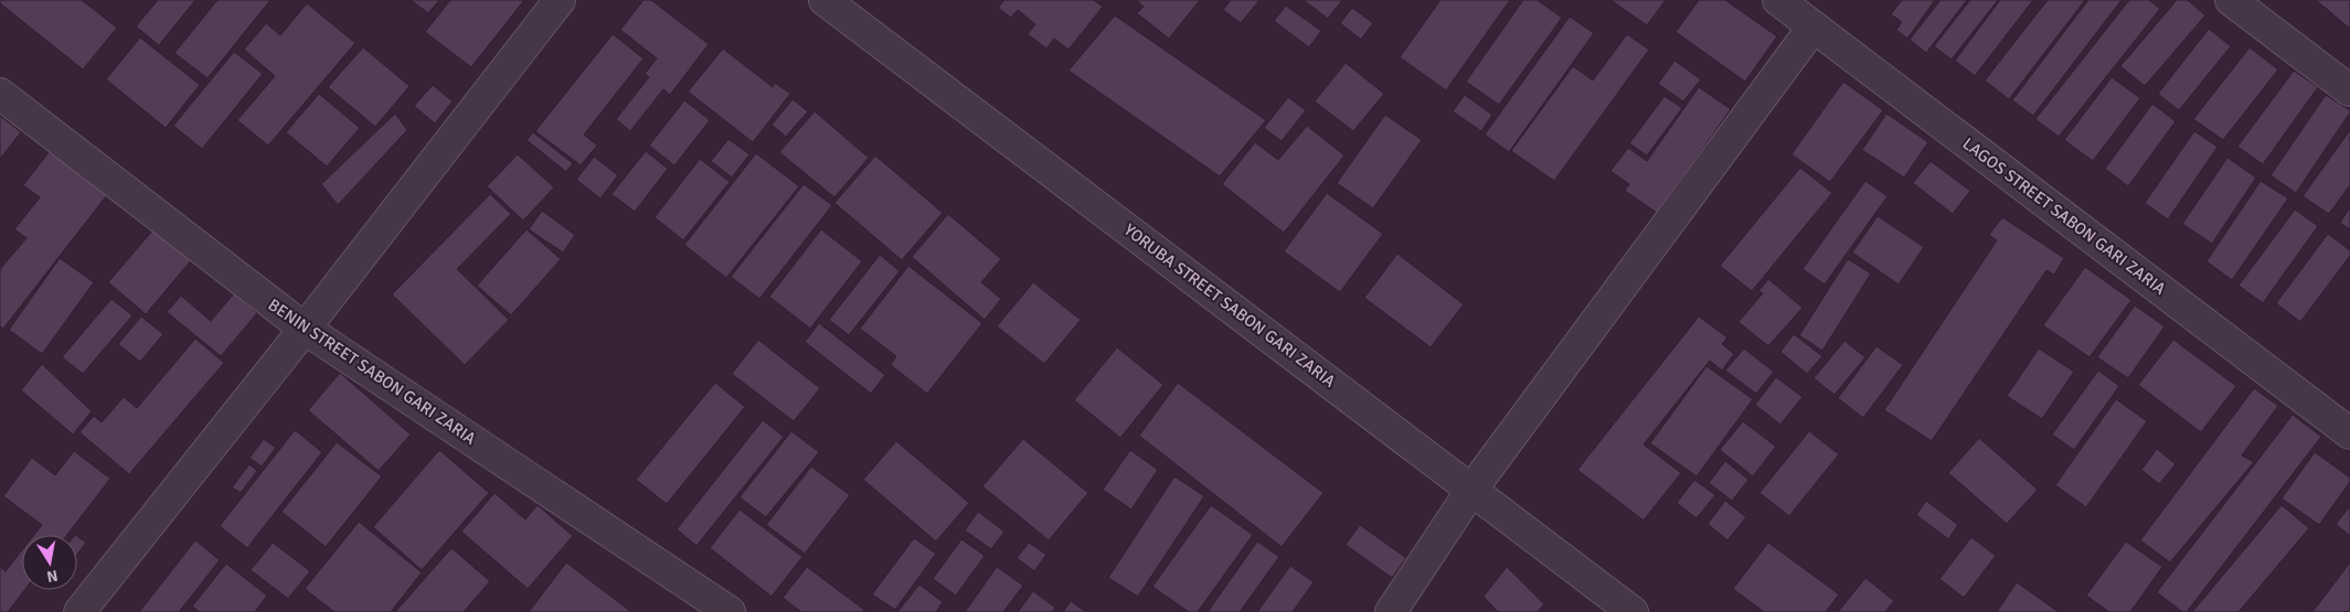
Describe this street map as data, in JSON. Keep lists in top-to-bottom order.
{
  "streets": {
    "street": ["LAGOS STREET SABON GARI ZARIA", "YORUBA STREET SABON GARI ZARIA", "BENIN STREET SABON GARI ZARIA"]
  },
  "north": "bottom"
}
